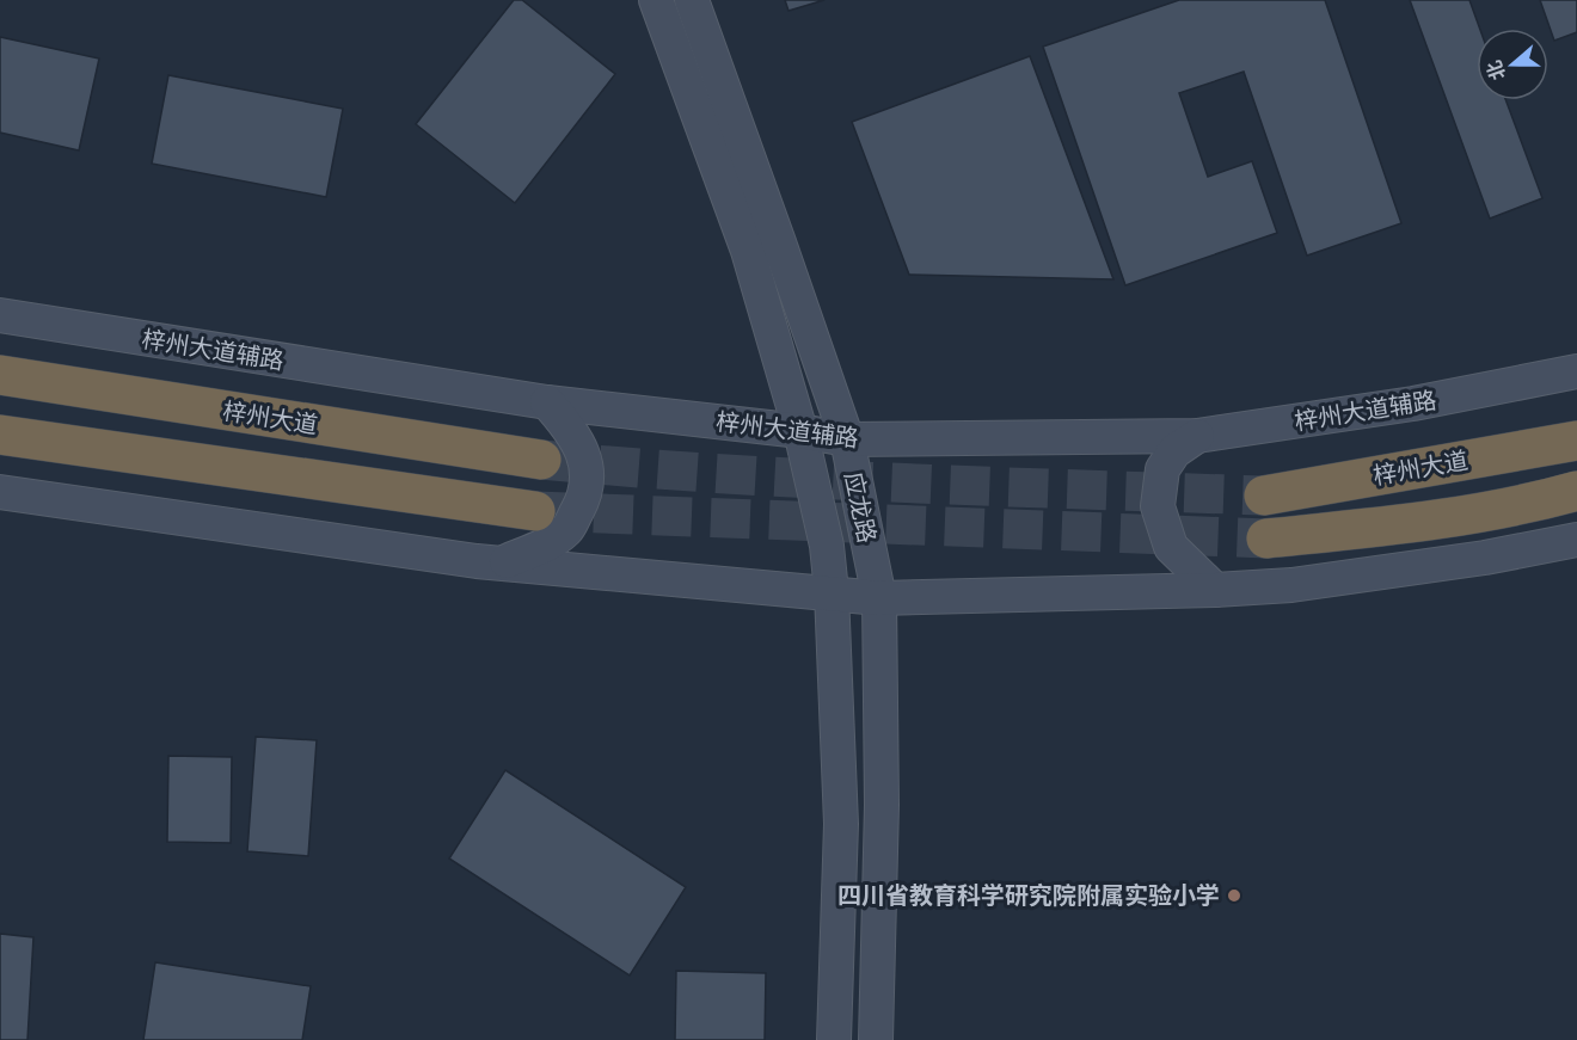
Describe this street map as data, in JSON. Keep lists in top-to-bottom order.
{
  "streets": {
    "highway": ["梓州大道"],
    "main road": ["梓州大道辅路", "应龙路"]
  },
  "crossings": [
    ["梓州大道辅路", "应龙路"]
  ],
  "places": ["四川省教育科学研究院附属实验小学"],
  "north": "left"
}
